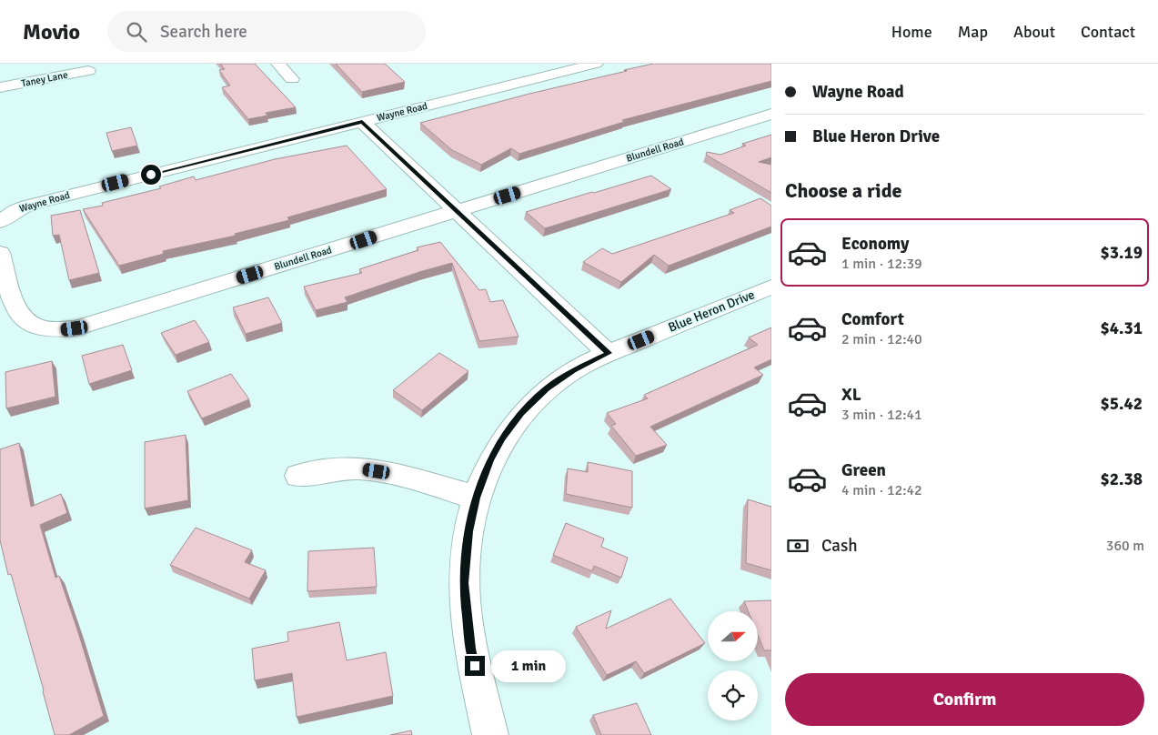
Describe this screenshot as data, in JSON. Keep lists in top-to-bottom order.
{
  "streets": {
    "street": [
      "Taney Lane",
      "Wayne Road",
      "Blundell Road",
      "Blue Heron Drive"
    ]
  },
  "north": "right",
  "page": {
    "header": "Movio",
    "search": "Search here",
    "nav": [
      "Home",
      "Map",
      "About",
      "Contact"
    ],
    "banner": ["Wayne Road", "Blue Heron Drive"],
    "heading": "Choose a ride",
    "list": [
      {
        "name": "Economy",
        "note": "1 min · 12:39",
        "value": "$3.19"
      },
      {
        "name": "Comfort",
        "note": "2 min · 12:40",
        "value": "$4.31"
      },
      {
        "name": "XL",
        "note": "3 min · 12:41",
        "value": "$5.42"
      },
      {
        "name": "Green",
        "note": "4 min · 12:42",
        "value": "$2.38"
      }
    ],
    "pay": ["Cash", "360 m"],
    "bubble": "1 min",
    "buttons": "Confirm"
  }
}
